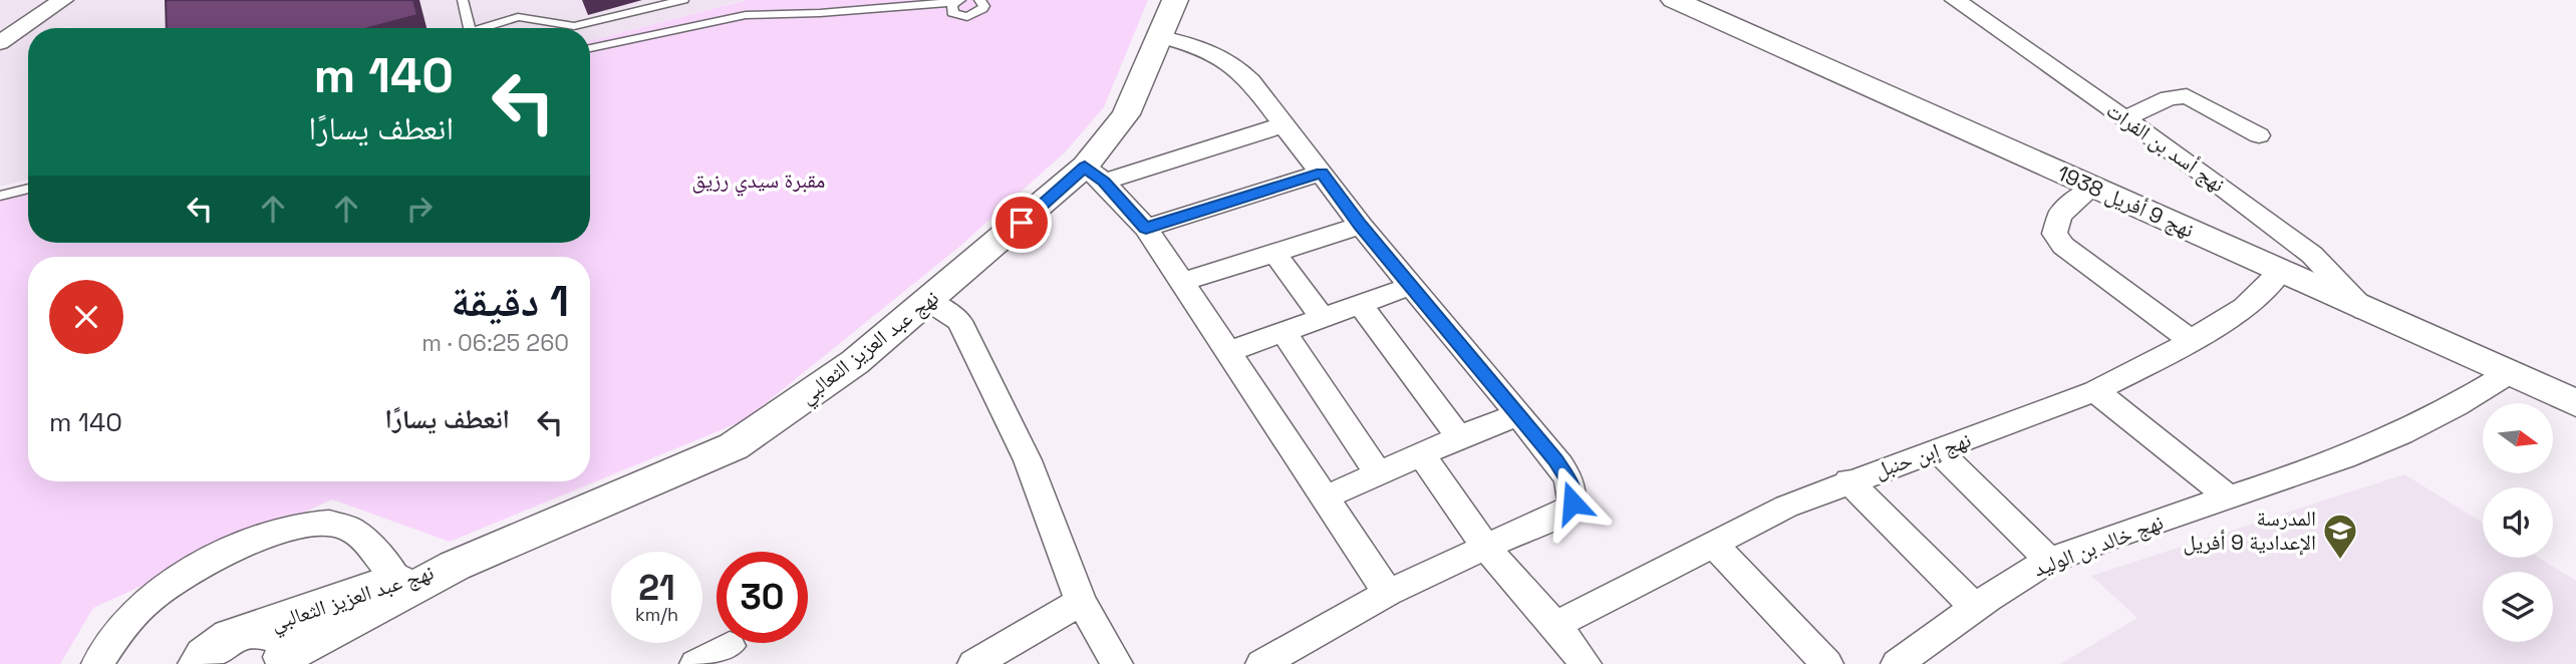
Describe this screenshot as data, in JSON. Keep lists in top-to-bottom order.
{
  "streets": {
    "street": [
      "نهج أسد بن الفرات",
      "نهج 9 أفريل 1938",
      "نهج عبد العزيز الثعالبي",
      "نهج إبن حنبل",
      "نهج خالد بن الوليد"
    ]
  },
  "crossings": [
    ["نهج أسد بن الفرات", "نهج 9 أفريل 1938"],
    ["نهج 9 أفريل 1938", "نهج إبن حنبل"],
    ["نهج 9 أفريل 1938", "نهج خالد بن الوليد"]
  ],
  "parks": ["مقبرة سيدي رزيق"],
  "places": {
    "school or university": ["المدرسة الإعدادية 9 أفريل"]
  },
  "north": "right",
  "page": {
    "turn": ["140 m", "انعطف يسارًا"],
    "heading": ["1 دقيقة", "260 m · 06:25"],
    "list": [
      {
        "name": "انعطف يسارًا",
        "value": "140 m"
      }
    ],
    "speed": "21 km/h",
    "limit": "30"
  }
}
